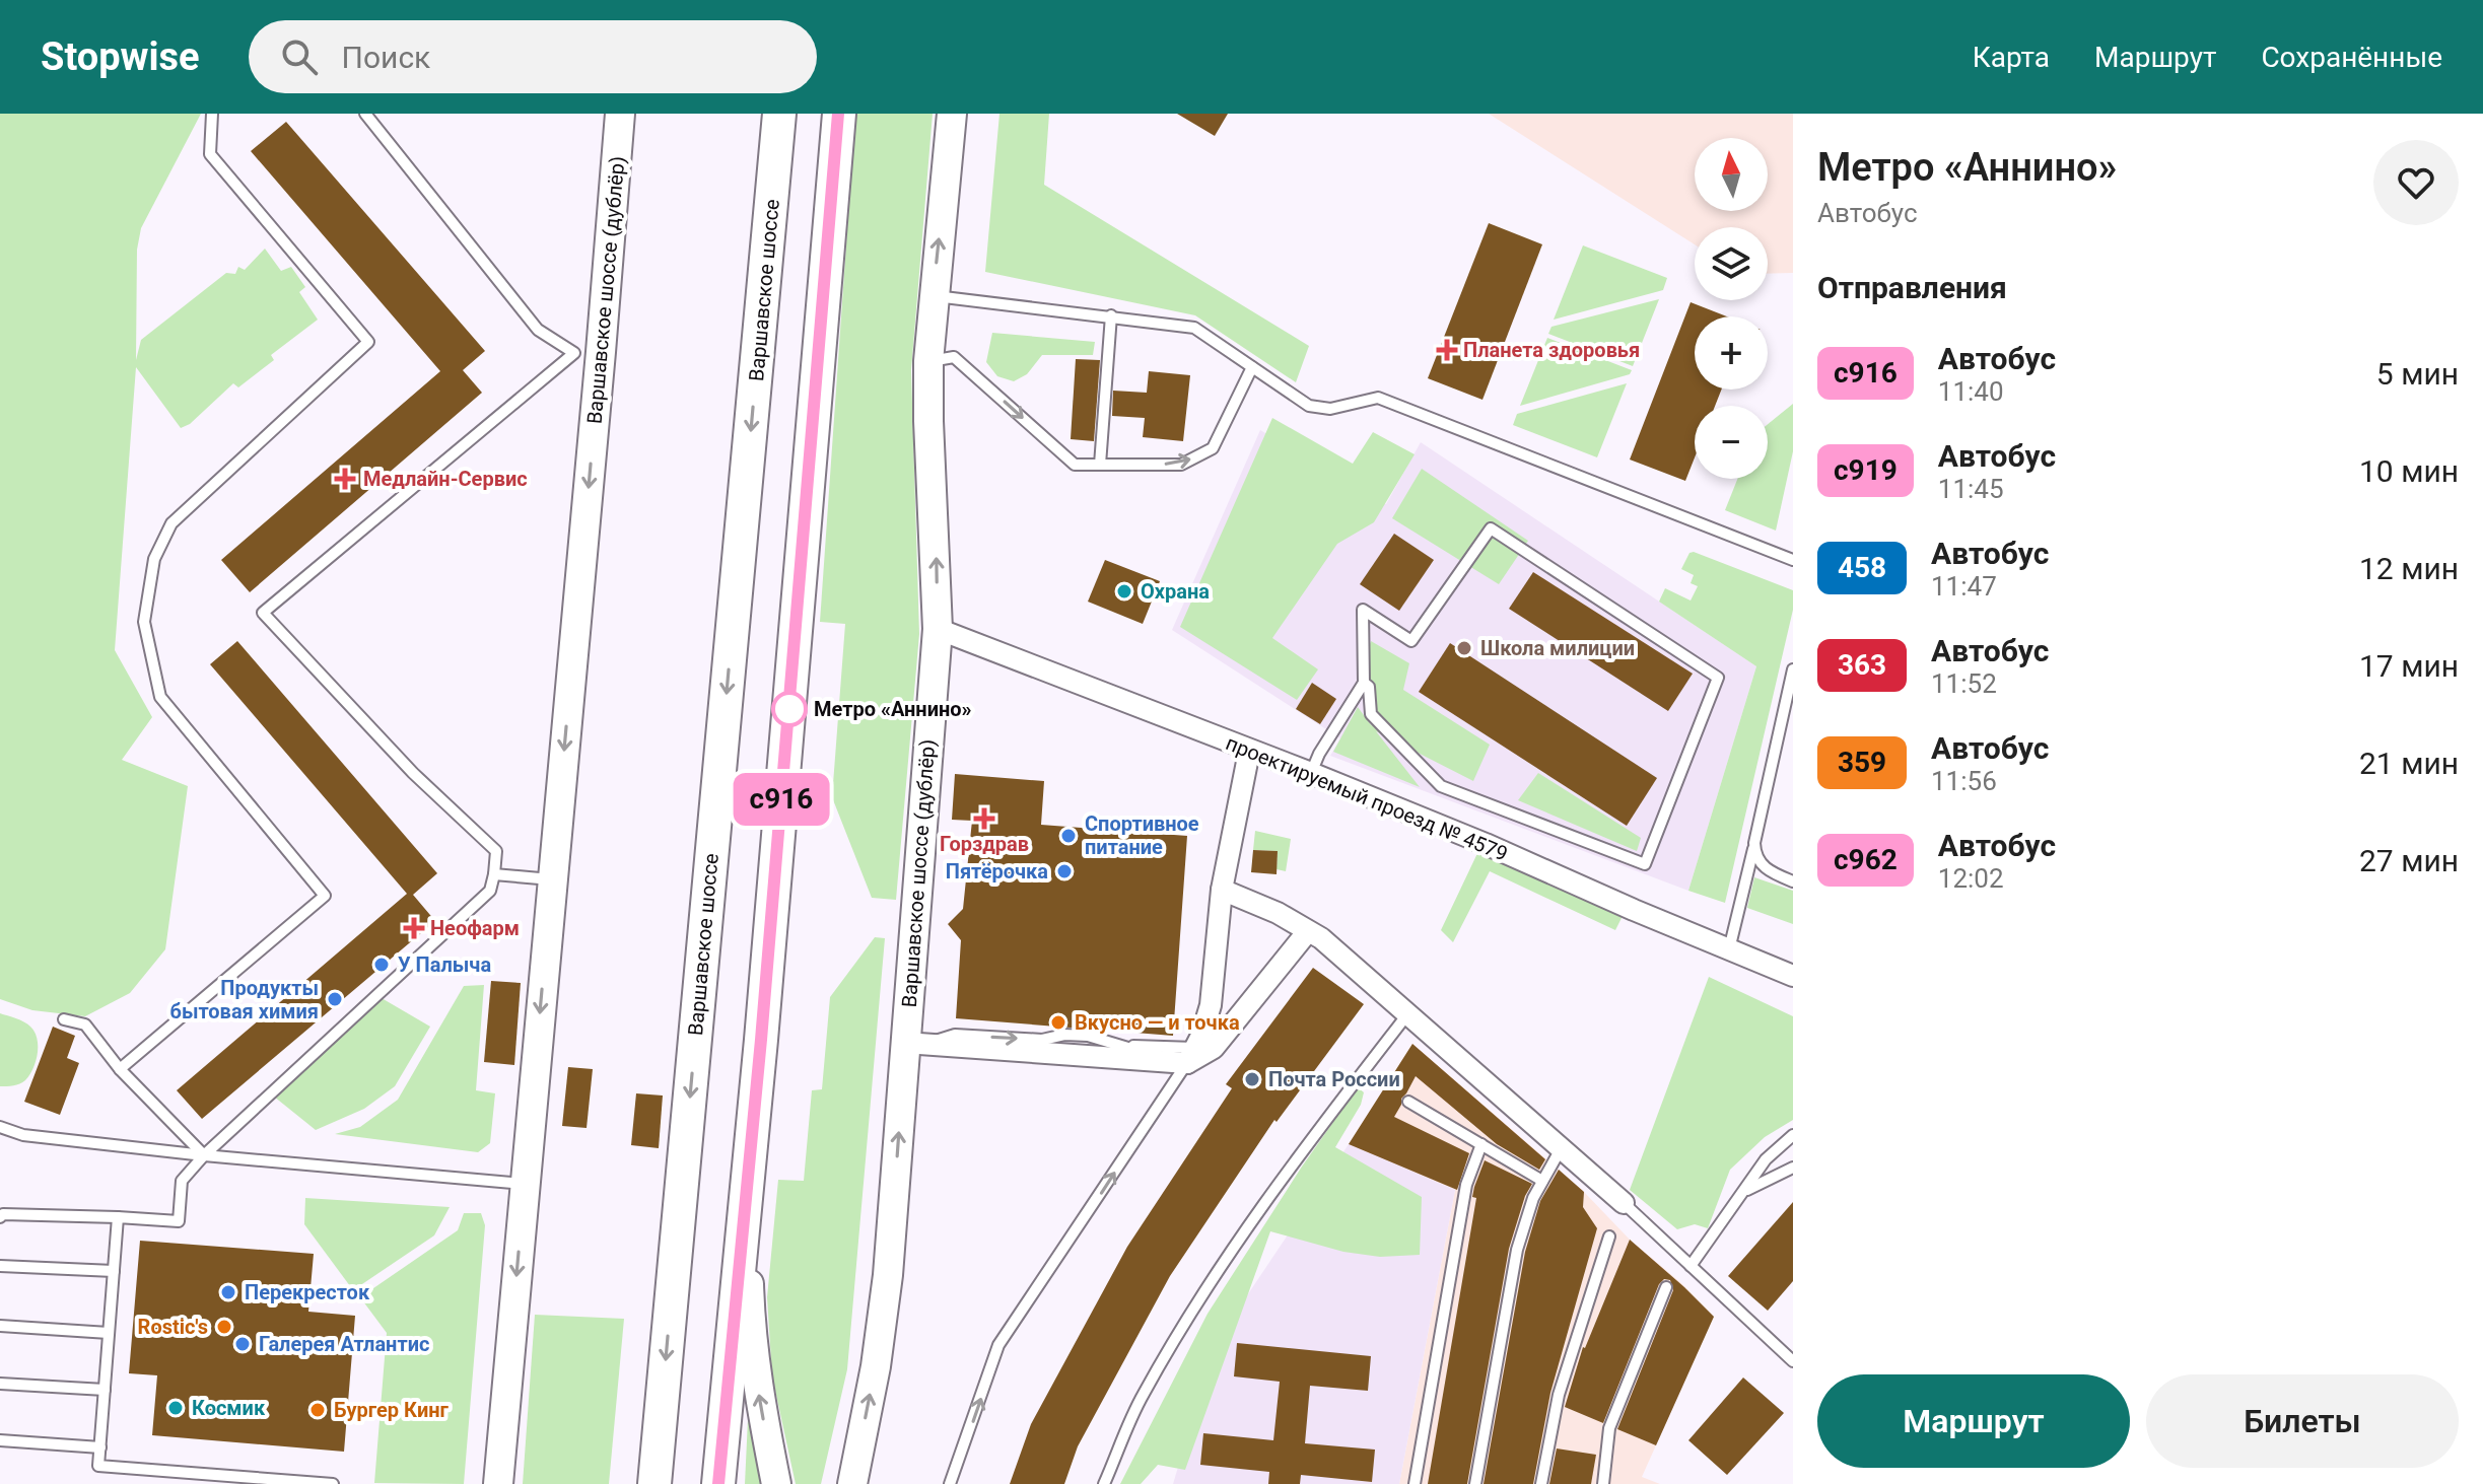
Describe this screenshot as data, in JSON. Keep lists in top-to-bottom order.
{
  "streets": {
    "main road": ["Варшавское шоссе (дублёр)", "Варшавское шоссе"],
    "street": ["проектируемый проезд № 4579"]
  },
  "crossings": [
    ["Варшавское шоссе (дублёр)", "проектируемый проезд № 4579"]
  ],
  "places": {
    "health": [
      "Планета здоровья",
      "Медлайн-Сервис",
      "Горздрав",
      "Неофарм"
    ],
    "other": [
      "Охрана",
      "Школа милиции",
      "Метро «Аннино»",
      "Спортивное питание",
      "Пятёрочка",
      "У Палыча",
      "Продукты бытовая химия",
      "Вкусно — и точка",
      "Почта России",
      "Перекресток",
      "Rostic's",
      "Галерея Атлантис",
      "Космик",
      "Бургер Кинг"
    ]
  },
  "lines": ["bus line с916"],
  "north": "top",
  "page": {
    "header": "Stopwise",
    "search": "Поиск",
    "nav": ["Карта", "Маршрут", "Сохранённые"],
    "on_map": "с916",
    "heading": [
      ["Метро «Аннино»", "Автобус"],
      "Отправления"
    ],
    "map_buttons": ["+", "−"],
    "list": [
      {
        "mark": "с916",
        "name": "Автобус",
        "note": "11:40",
        "value": "5 мин"
      },
      {
        "mark": "с919",
        "name": "Автобус",
        "note": "11:45",
        "value": "10 мин"
      },
      {
        "mark": "458",
        "name": "Автобус",
        "note": "11:47",
        "value": "12 мин"
      },
      {
        "mark": "363",
        "name": "Автобус",
        "note": "11:52",
        "value": "17 мин"
      },
      {
        "mark": "359",
        "name": "Автобус",
        "note": "11:56",
        "value": "21 мин"
      },
      {
        "mark": "с962",
        "name": "Автобус",
        "note": "12:02",
        "value": "27 мин"
      }
    ],
    "buttons": ["Маршрут", "Билеты"]
  }
}
